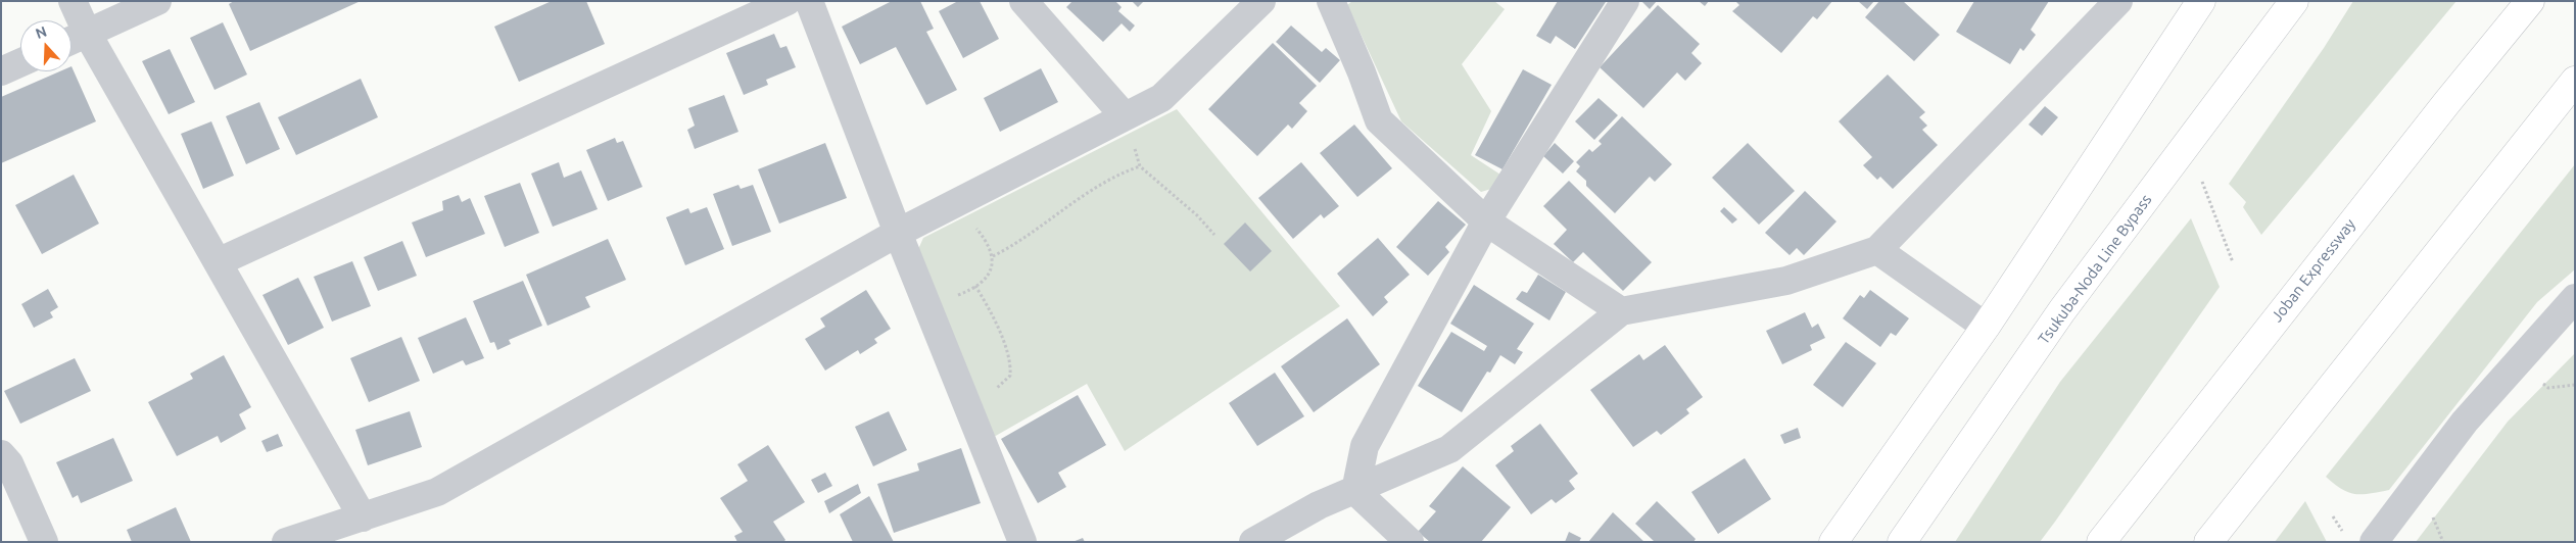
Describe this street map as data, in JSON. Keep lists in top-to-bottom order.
{
  "streets": {
    "main road": ["Tsukuba-Noda Line Bypass", "Joban Expressway"]
  },
  "north": "top"
}
